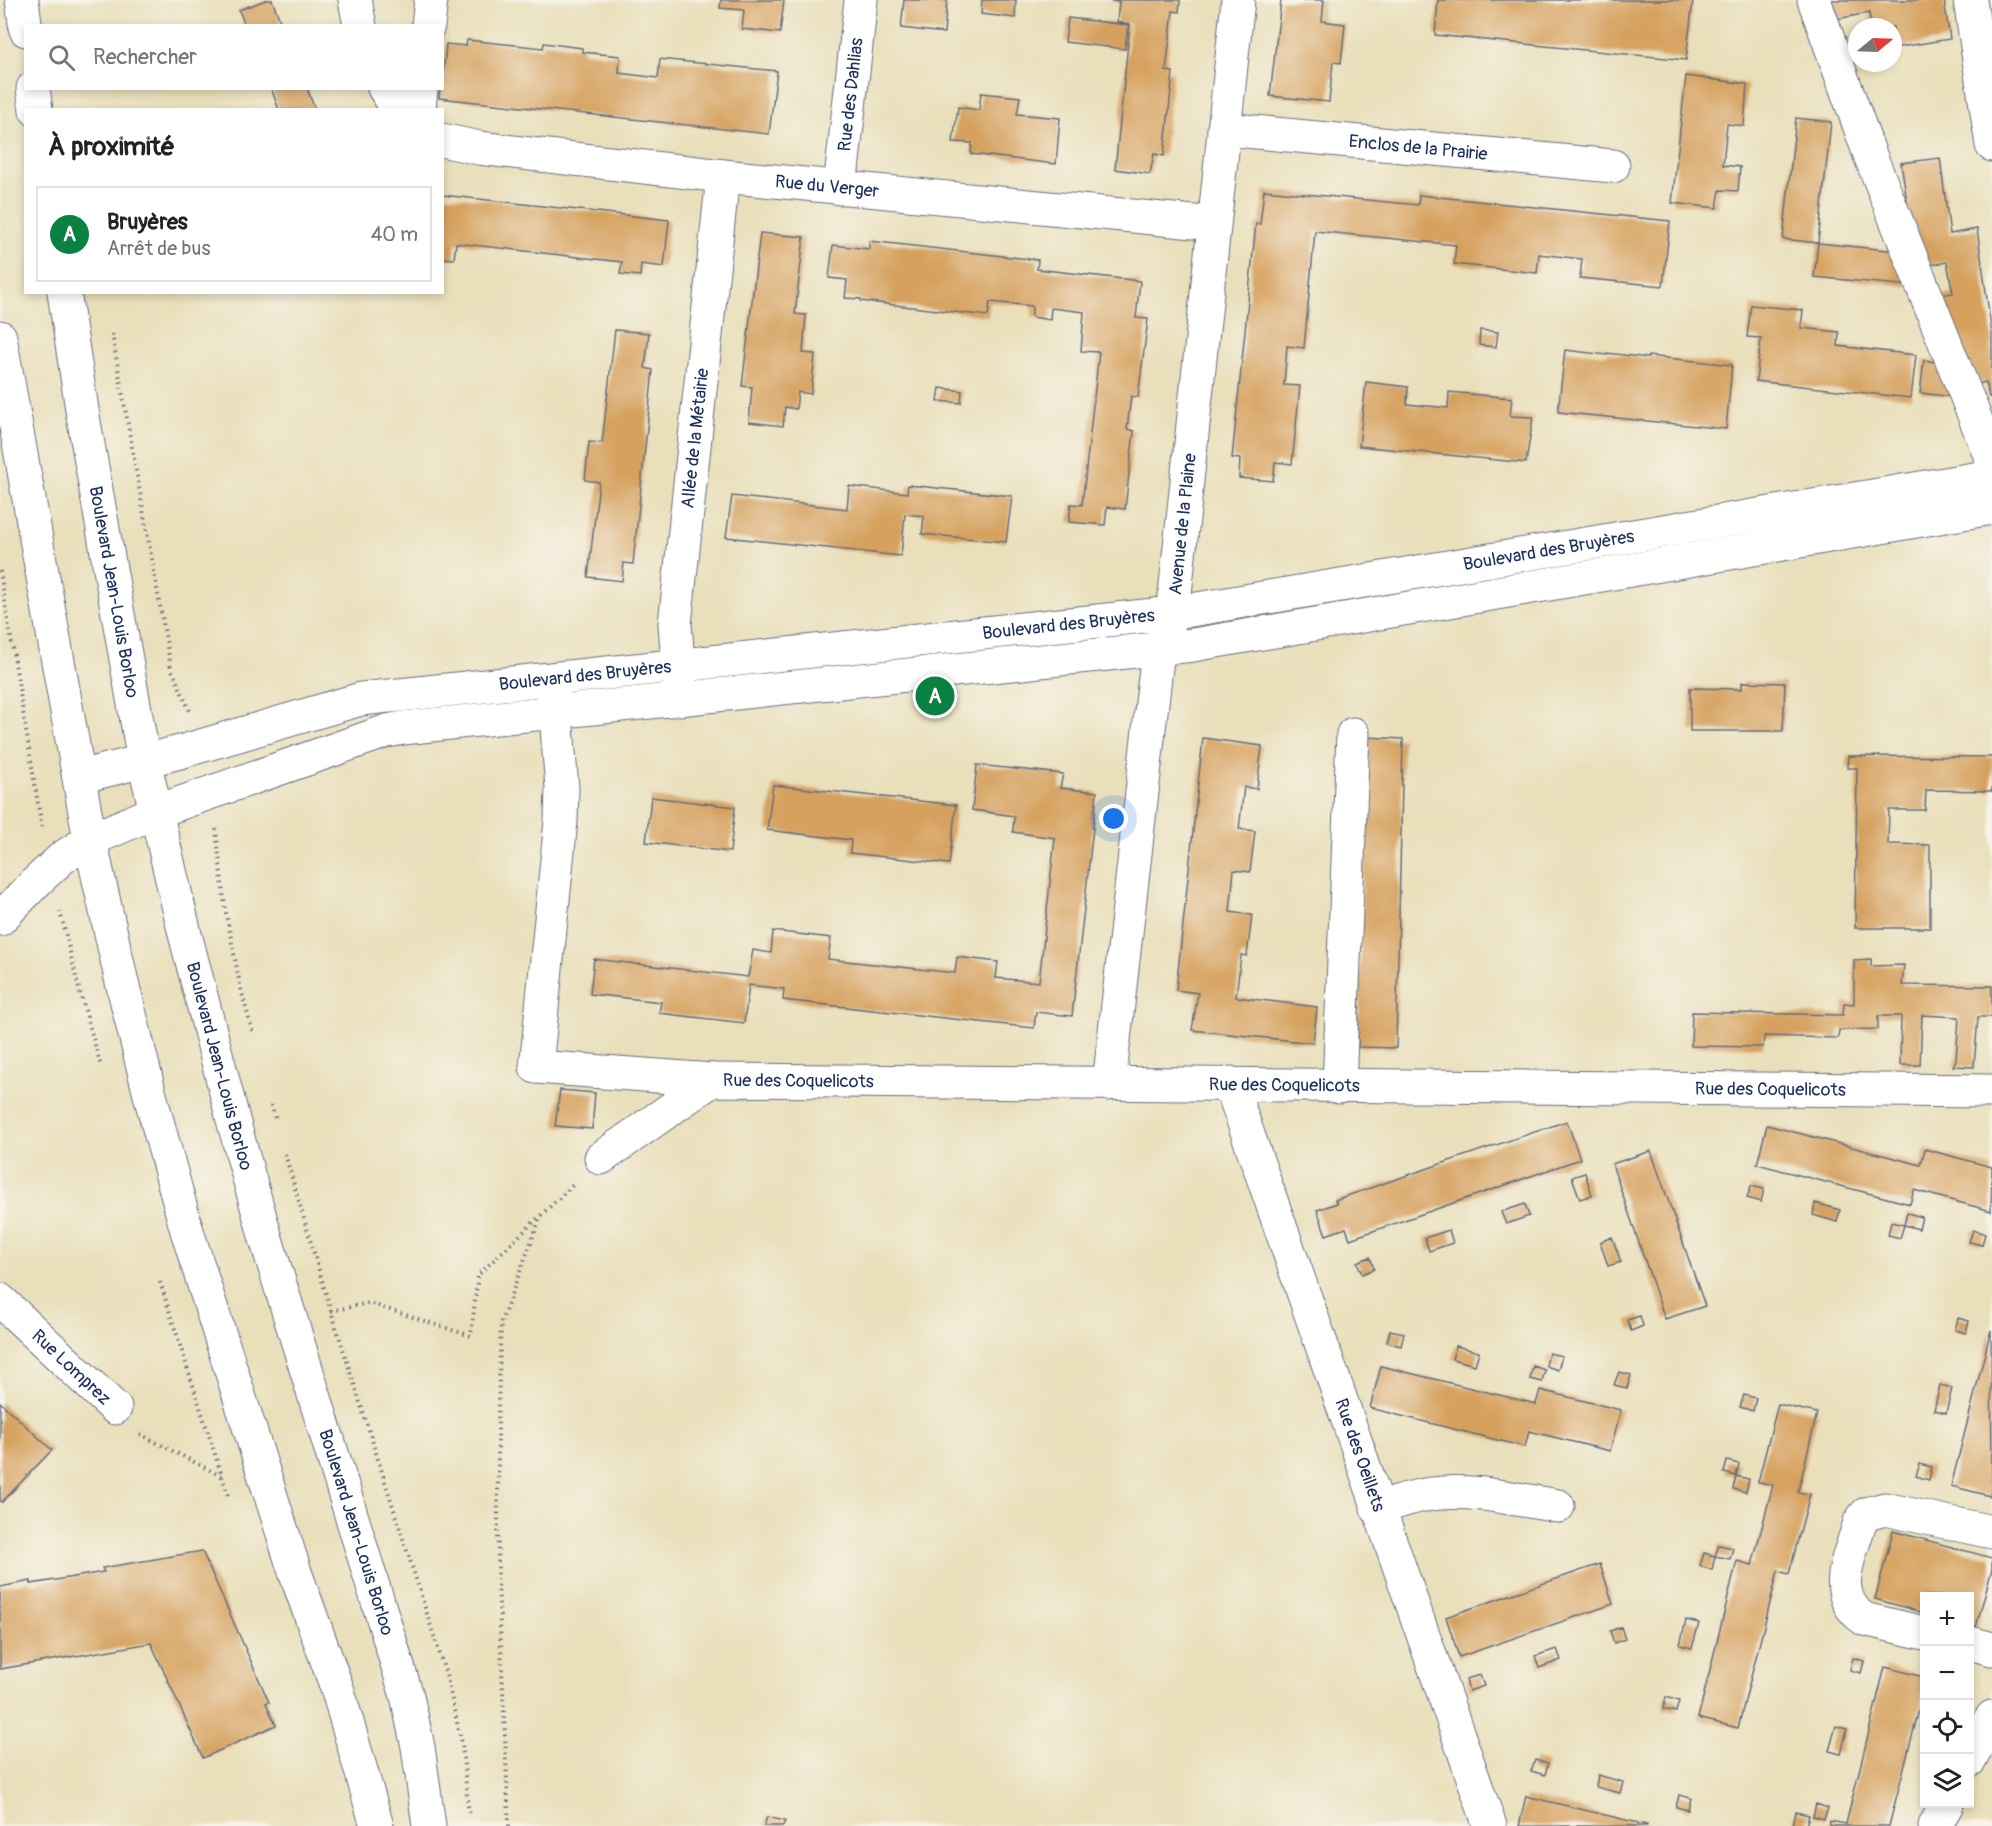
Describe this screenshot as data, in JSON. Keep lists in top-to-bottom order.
{
  "streets": {
    "street": [
      "Rue des Dahlias",
      "Enclos de la Prairie",
      "Rue du Verger",
      "Allée de la Métairie",
      "Avenue de la Plaine",
      "Boulevard des Bruyères",
      "Boulevard Jean-Louis Borloo",
      "Rue des Coquelicots",
      "Rue Lomprez",
      "Rue des Oeillets"
    ]
  },
  "crossings": [
    ["Rue des Dahlias", "Rue du Verger"],
    ["Enclos de la Prairie", "Avenue de la Plaine"],
    ["Rue du Verger", "Allée de la Métairie"],
    ["Rue du Verger", "Avenue de la Plaine"],
    ["Allée de la Métairie", "Boulevard des Bruyères"],
    ["Avenue de la Plaine", "Boulevard des Bruyères"],
    ["Avenue de la Plaine", "Rue des Coquelicots"],
    ["Boulevard des Bruyères", "Boulevard Jean-Louis Borloo"],
    ["Rue des Coquelicots", "Rue des Oeillets"]
  ],
  "north": "right",
  "page": {
    "search": "Rechercher",
    "heading": "À proximité",
    "list": [
      {
        "mark": "A",
        "name": "Bruyères",
        "note": "Arrêt de bus",
        "value": "40 m"
      }
    ],
    "pins": "A",
    "map_buttons": ["+", "−"]
  }
}
